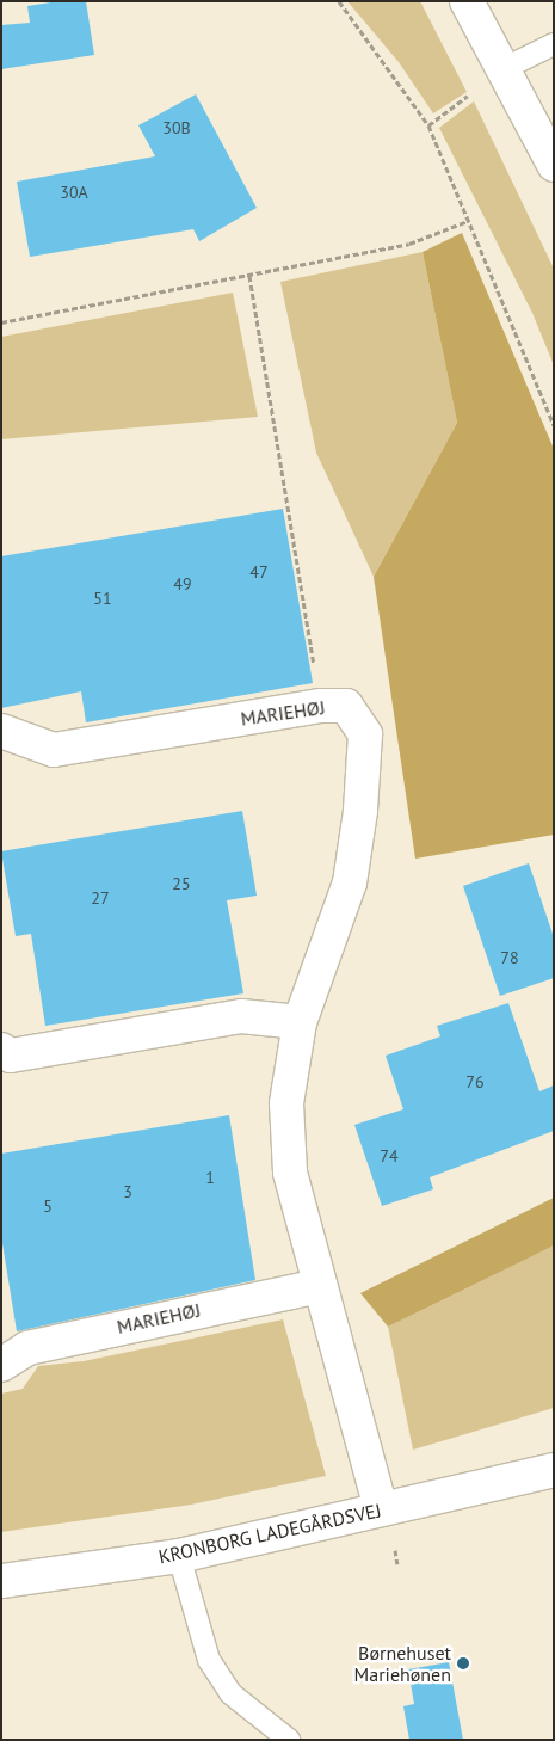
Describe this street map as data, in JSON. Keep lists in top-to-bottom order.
{
  "streets": {
    "street": ["MARIEHØJ", "KRONBORG LADEGÅRDSVEJ"]
  },
  "crossings": [
    ["MARIEHØJ", "KRONBORG LADEGÅRDSVEJ"]
  ],
  "places": ["Børnehuset Mariehønen"],
  "house_numbers": [
    "30B",
    "30A",
    "47",
    "49",
    "51",
    "25",
    "27",
    "78",
    "76",
    "74",
    "1",
    "3",
    "5"
  ]
}
